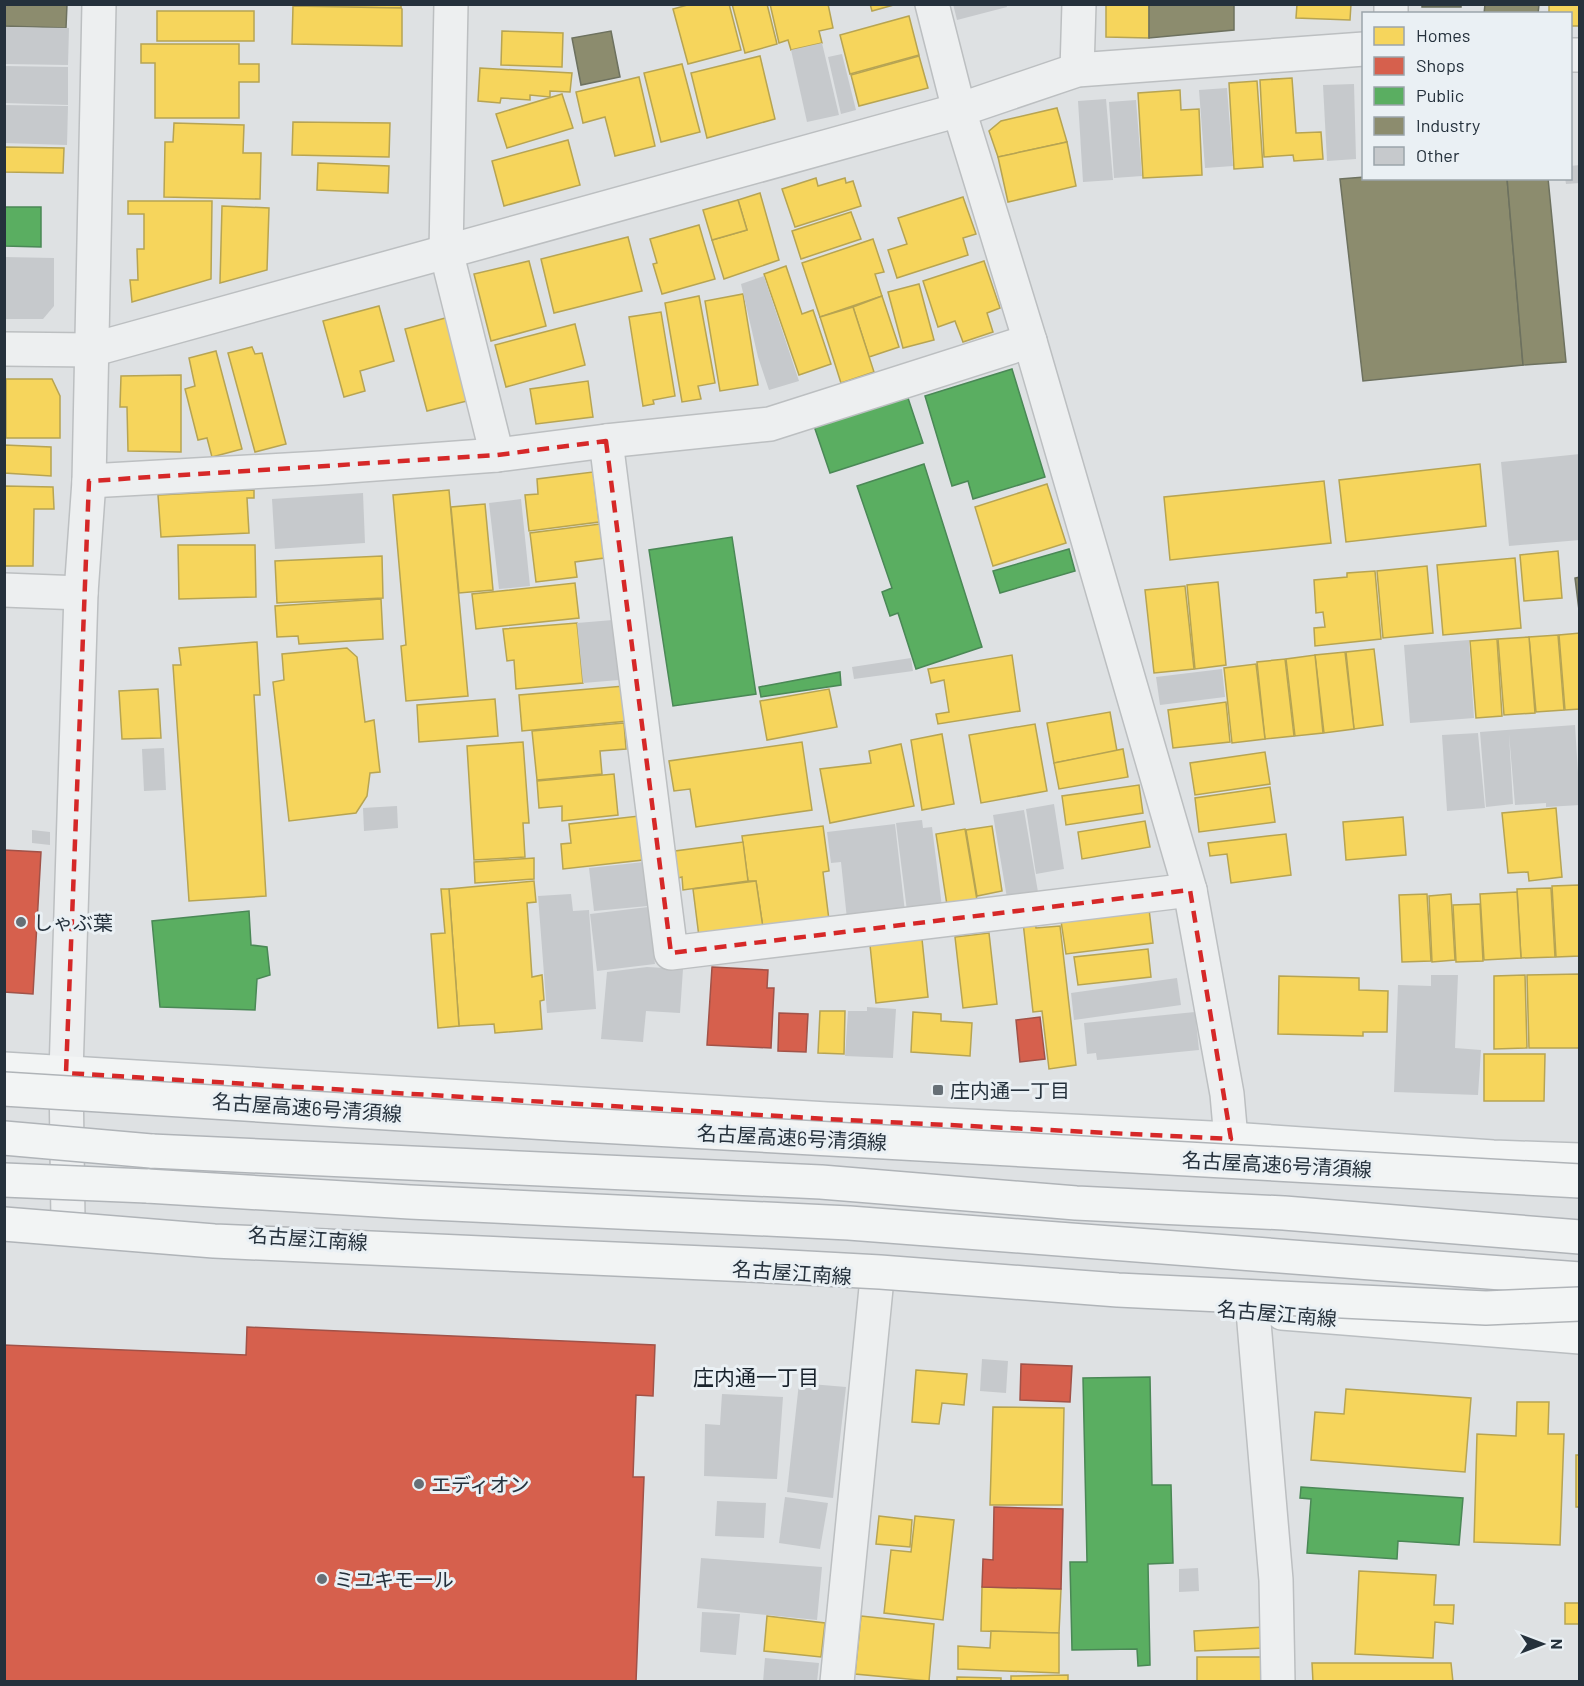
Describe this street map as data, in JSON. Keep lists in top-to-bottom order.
{
  "streets": {
    "main road": ["名古屋高速6号清須線", "名古屋江南線"]
  },
  "districts": ["庄内通一丁目"],
  "places": {
    "other": ["しゃぶ葉", "エディオン", "ミユキモール"],
    "transit": ["庄内通一丁目"]
  },
  "legend": [
    "Homes",
    "Shops",
    "Public",
    "Industry",
    "Other"
  ],
  "north": "right"
}
